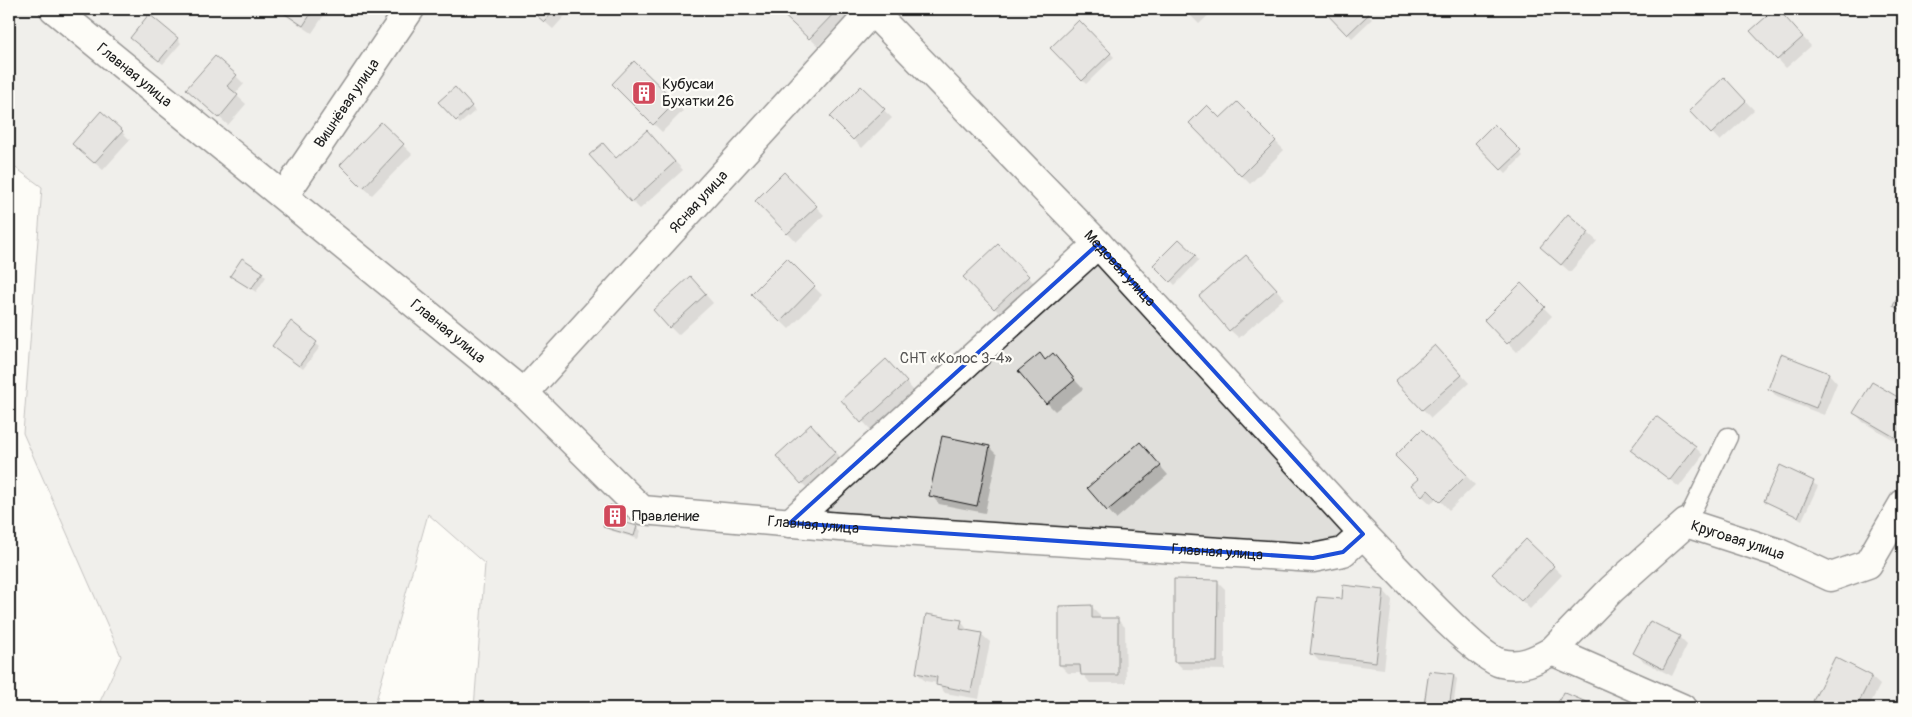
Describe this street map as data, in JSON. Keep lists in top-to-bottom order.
{
  "streets": {
    "street": [
      "Главная улица",
      "Вишнёвая улица",
      "Ясная улица",
      "Медовая улица",
      "Круговая улица"
    ]
  },
  "crossings": [
    ["Главная улица", "Вишнёвая улица"],
    ["Главная улица", "Ясная улица"],
    ["Главная улица", "Медовая улица"],
    ["Ясная улица", "Медовая улица"]
  ],
  "parks": ["СНТ «Колос 3-4»"],
  "places": {
    "building": ["Кубусаи Бухатки 26", "Правление"]
  }
}
